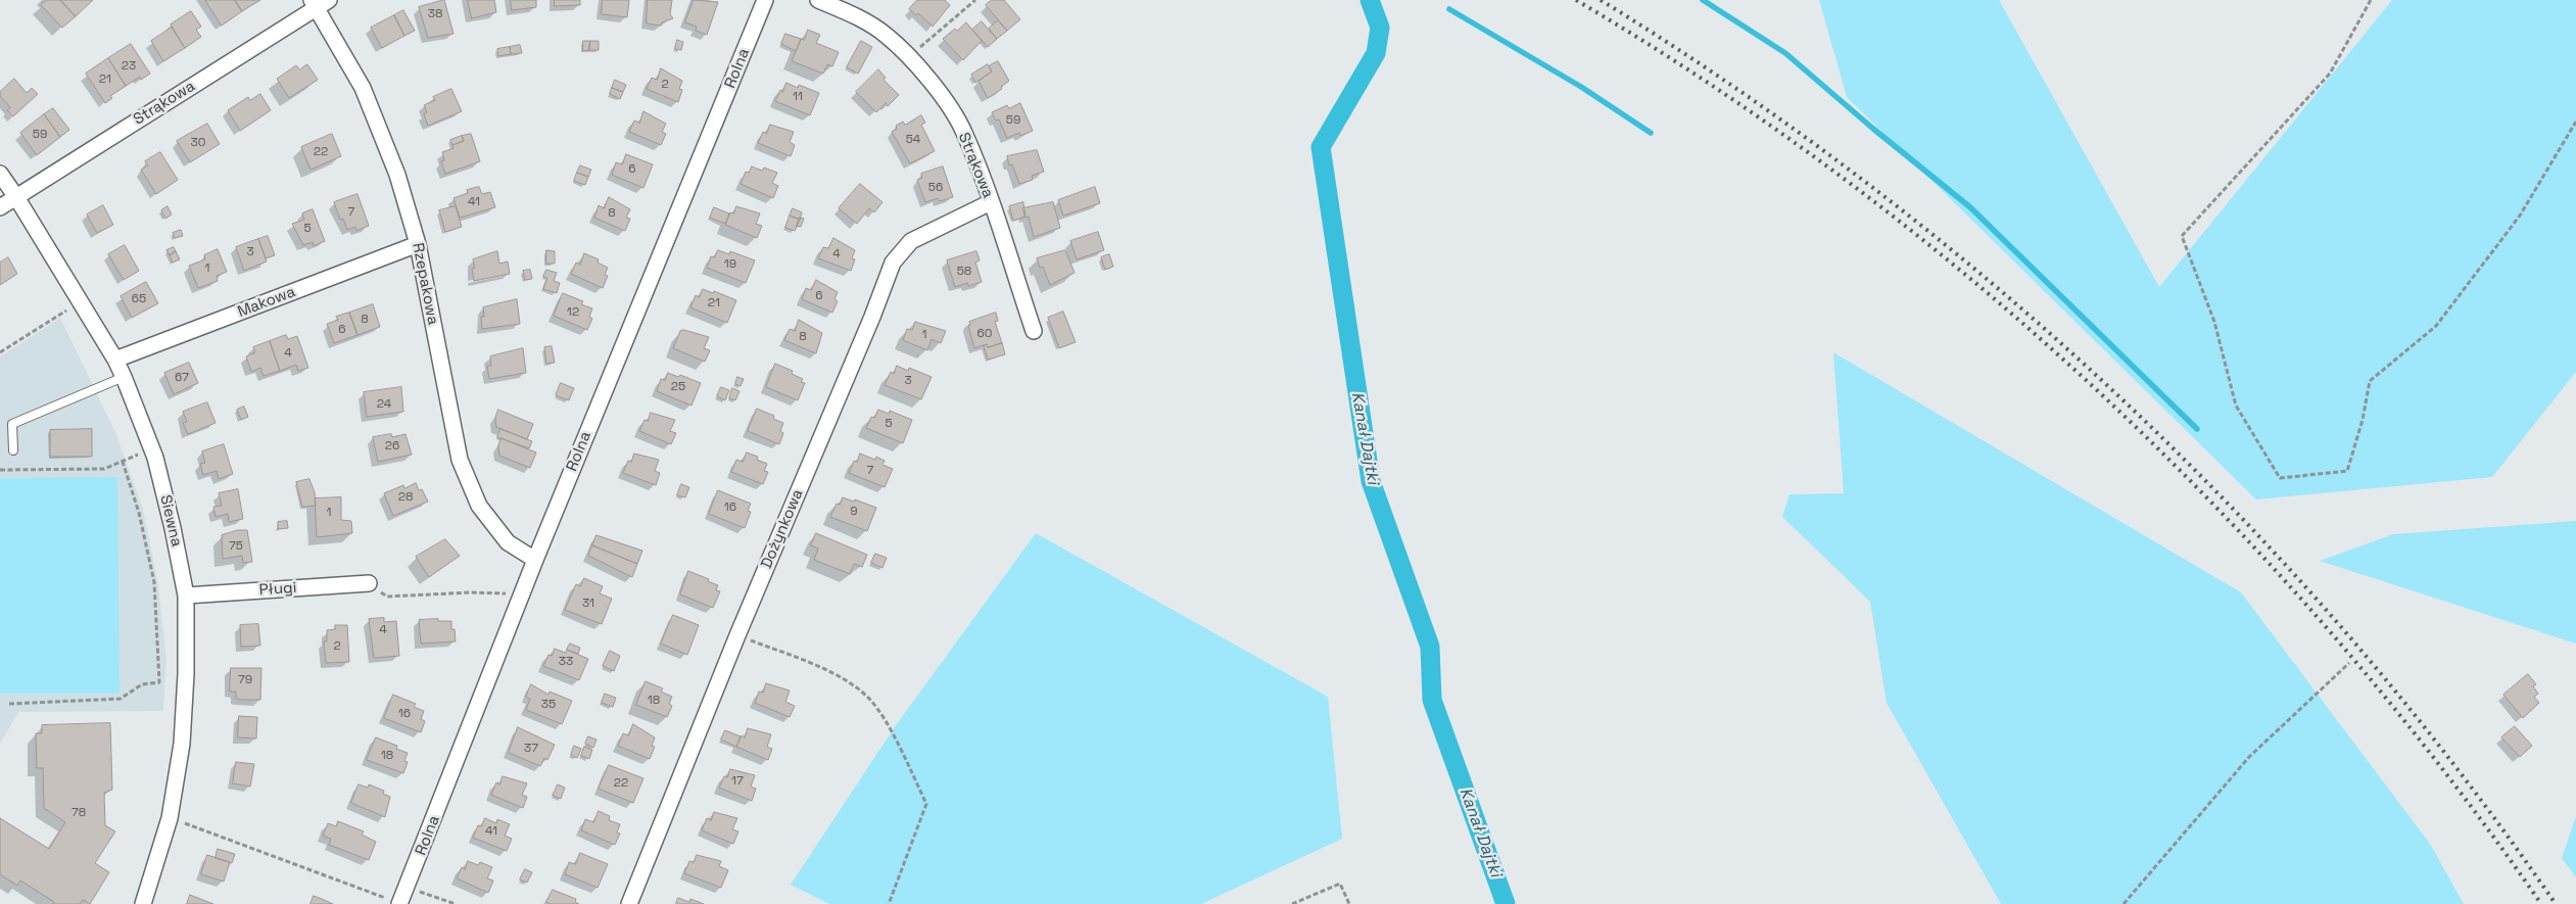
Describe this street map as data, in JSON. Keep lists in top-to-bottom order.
{
  "streets": {
    "street": [
      "Rolna",
      "Strąkowa",
      "Rzepakowa",
      "Makowa",
      "Siewna",
      "Dożynkowa",
      "Pługi"
    ]
  },
  "crossings": [
    ["Rolna", "Rzepakowa"],
    ["Strąkowa", "Rzepakowa"],
    ["Strąkowa", "Siewna"],
    ["Strąkowa", "Dożynkowa"],
    ["Rzepakowa", "Makowa"],
    ["Makowa", "Siewna"],
    ["Siewna", "Pługi"]
  ],
  "water": ["Kanał Dajtki"],
  "house_numbers": [
    "38",
    "23",
    "21",
    "2",
    "11",
    "59",
    "59",
    "54",
    "30",
    "22",
    "6",
    "56",
    "41",
    "7",
    "8",
    "5",
    "3",
    "4",
    "19",
    "1",
    "58",
    "6",
    "65",
    "21",
    "12",
    "8",
    "6",
    "60",
    "1",
    "8",
    "4",
    "67",
    "3",
    "25",
    "24",
    "5",
    "26",
    "7",
    "28",
    "16",
    "9",
    "1",
    "75",
    "31",
    "4",
    "2",
    "33",
    "79",
    "18",
    "35",
    "16",
    "37",
    "18",
    "17",
    "22",
    "78",
    "41"
  ]
}
